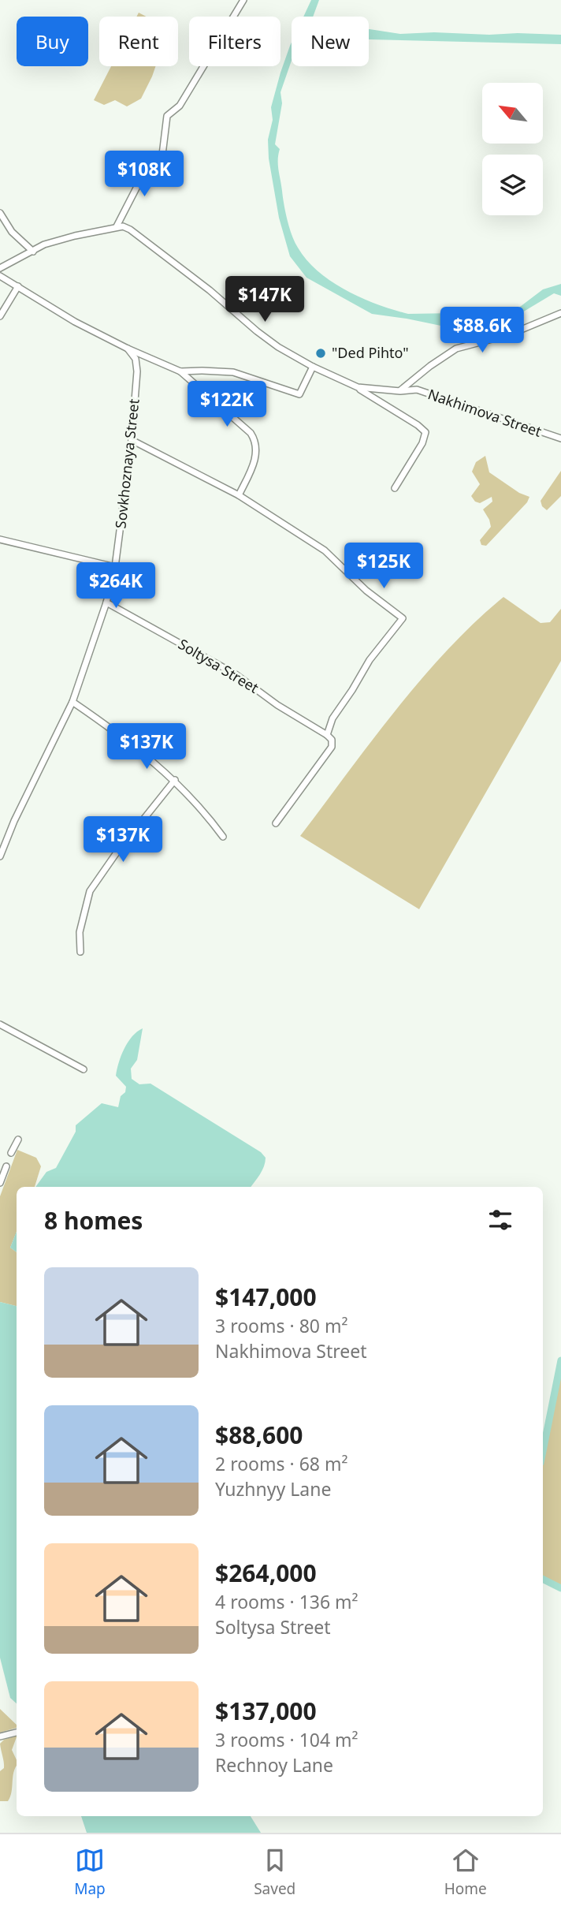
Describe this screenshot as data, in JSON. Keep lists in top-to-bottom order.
{
  "streets": {
    "street": ["Nakhimova Street", "Sovkhoznaya Street", "Soltysa Street"]
  },
  "crossings": [
    ["Sovkhoznaya Street", "Soltysa Street"]
  ],
  "places": ["\"Ded Pihto\""],
  "north": "top left",
  "page": {
    "chip": [
      "Buy",
      "Rent",
      "Filters",
      "New"
    ],
    "price": [
      "$108K",
      "$147K",
      "$88.6K",
      "$122K",
      "$125K",
      "$264K",
      "$137K",
      "$137K"
    ],
    "heading": "8 homes",
    "list": [
      {
        "name": "$147,000",
        "note": "3 rooms · 80 m² · Nakhimova Street"
      },
      {
        "name": "$88,600",
        "note": "2 rooms · 68 m² · Yuzhnyy Lane"
      },
      {
        "name": "$264,000",
        "note": "4 rooms · 136 m² · Soltysa Street"
      },
      {
        "name": "$137,000",
        "note": "3 rooms · 104 m² · Rechnoy Lane"
      }
    ],
    "tabs": ["Map", "Saved", "Home"]
  }
}
